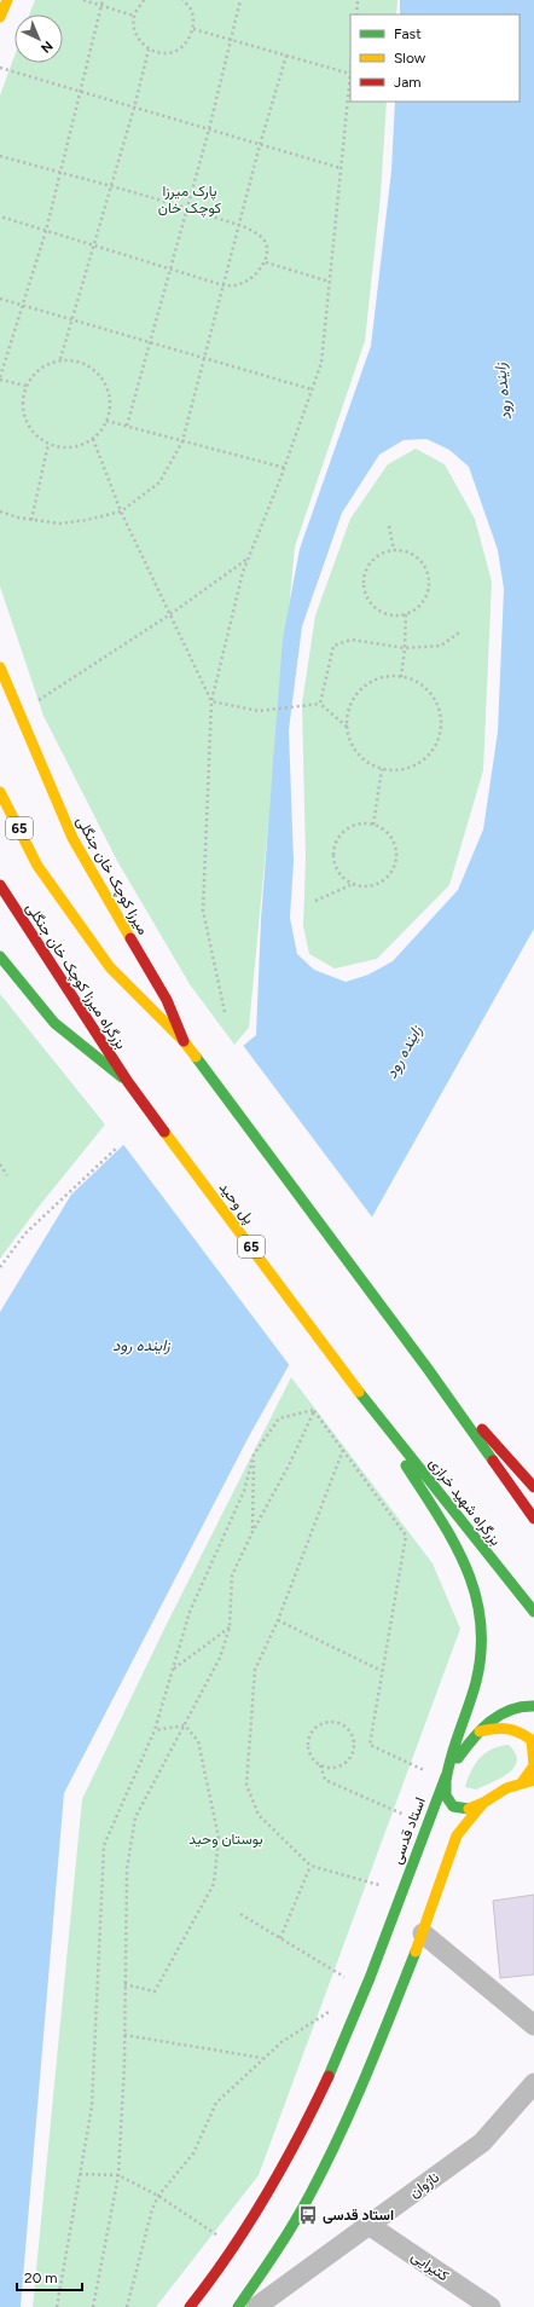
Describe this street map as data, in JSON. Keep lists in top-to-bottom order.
{
  "streets": {
    "main road": [
      "65",
      "میرزا کوچک خان جنگلی",
      "بزرگراه میرزا کوچک خان جنگلی",
      "پل وحید",
      "بزرگراه شهید خرازی",
      "استاد قدسی"
    ],
    "street": ["ناژوان", "کتیرایی"]
  },
  "crossings": [
    ["65", "میرزا کوچک خان جنگلی"],
    ["65", "بزرگراه میرزا کوچک خان جنگلی"],
    ["میرزا کوچک خان جنگلی", "بزرگراه میرزا کوچک خان جنگلی"],
    ["بزرگراه میرزا کوچک خان جنگلی", "پل وحید"],
    ["پل وحید", "بزرگراه شهید خرازی"],
    ["ناژوان", "کتیرایی"]
  ],
  "water": ["زاینده رود"],
  "parks": ["پارک میرزا کوچک خان", "بوستان وحید"],
  "places": {
    "bus stop": ["استاد قدسی"]
  },
  "legend": ["Fast", "Slow", "Jam"],
  "scale_bar": "20 m",
  "north": "bottom right"
}
